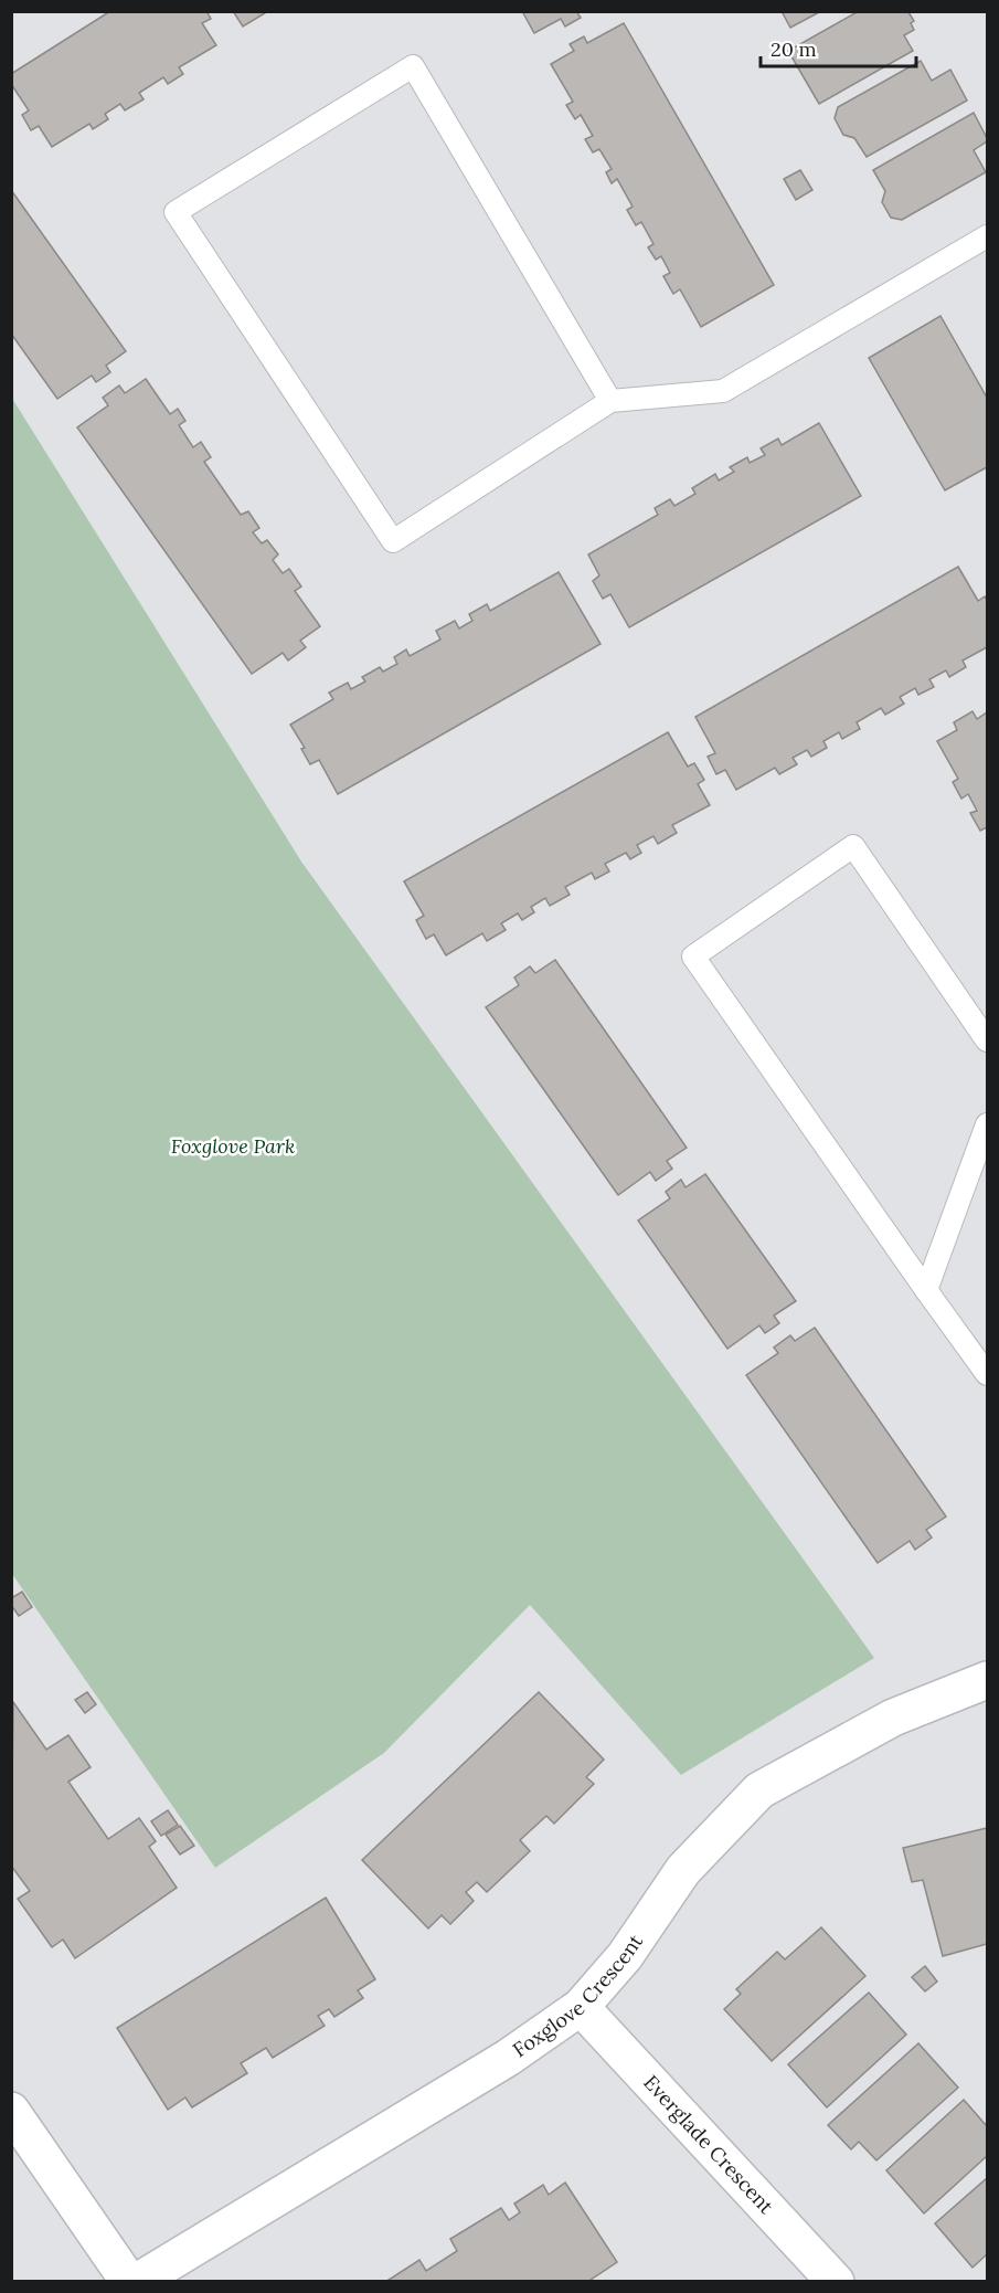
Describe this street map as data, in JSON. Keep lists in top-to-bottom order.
{
  "streets": {
    "street": ["Foxglove Crescent", "Everglade Crescent"]
  },
  "crossings": [
    ["Foxglove Crescent", "Everglade Crescent"]
  ],
  "parks": ["Foxglove Park"],
  "scale_bar": "20 m"
}
